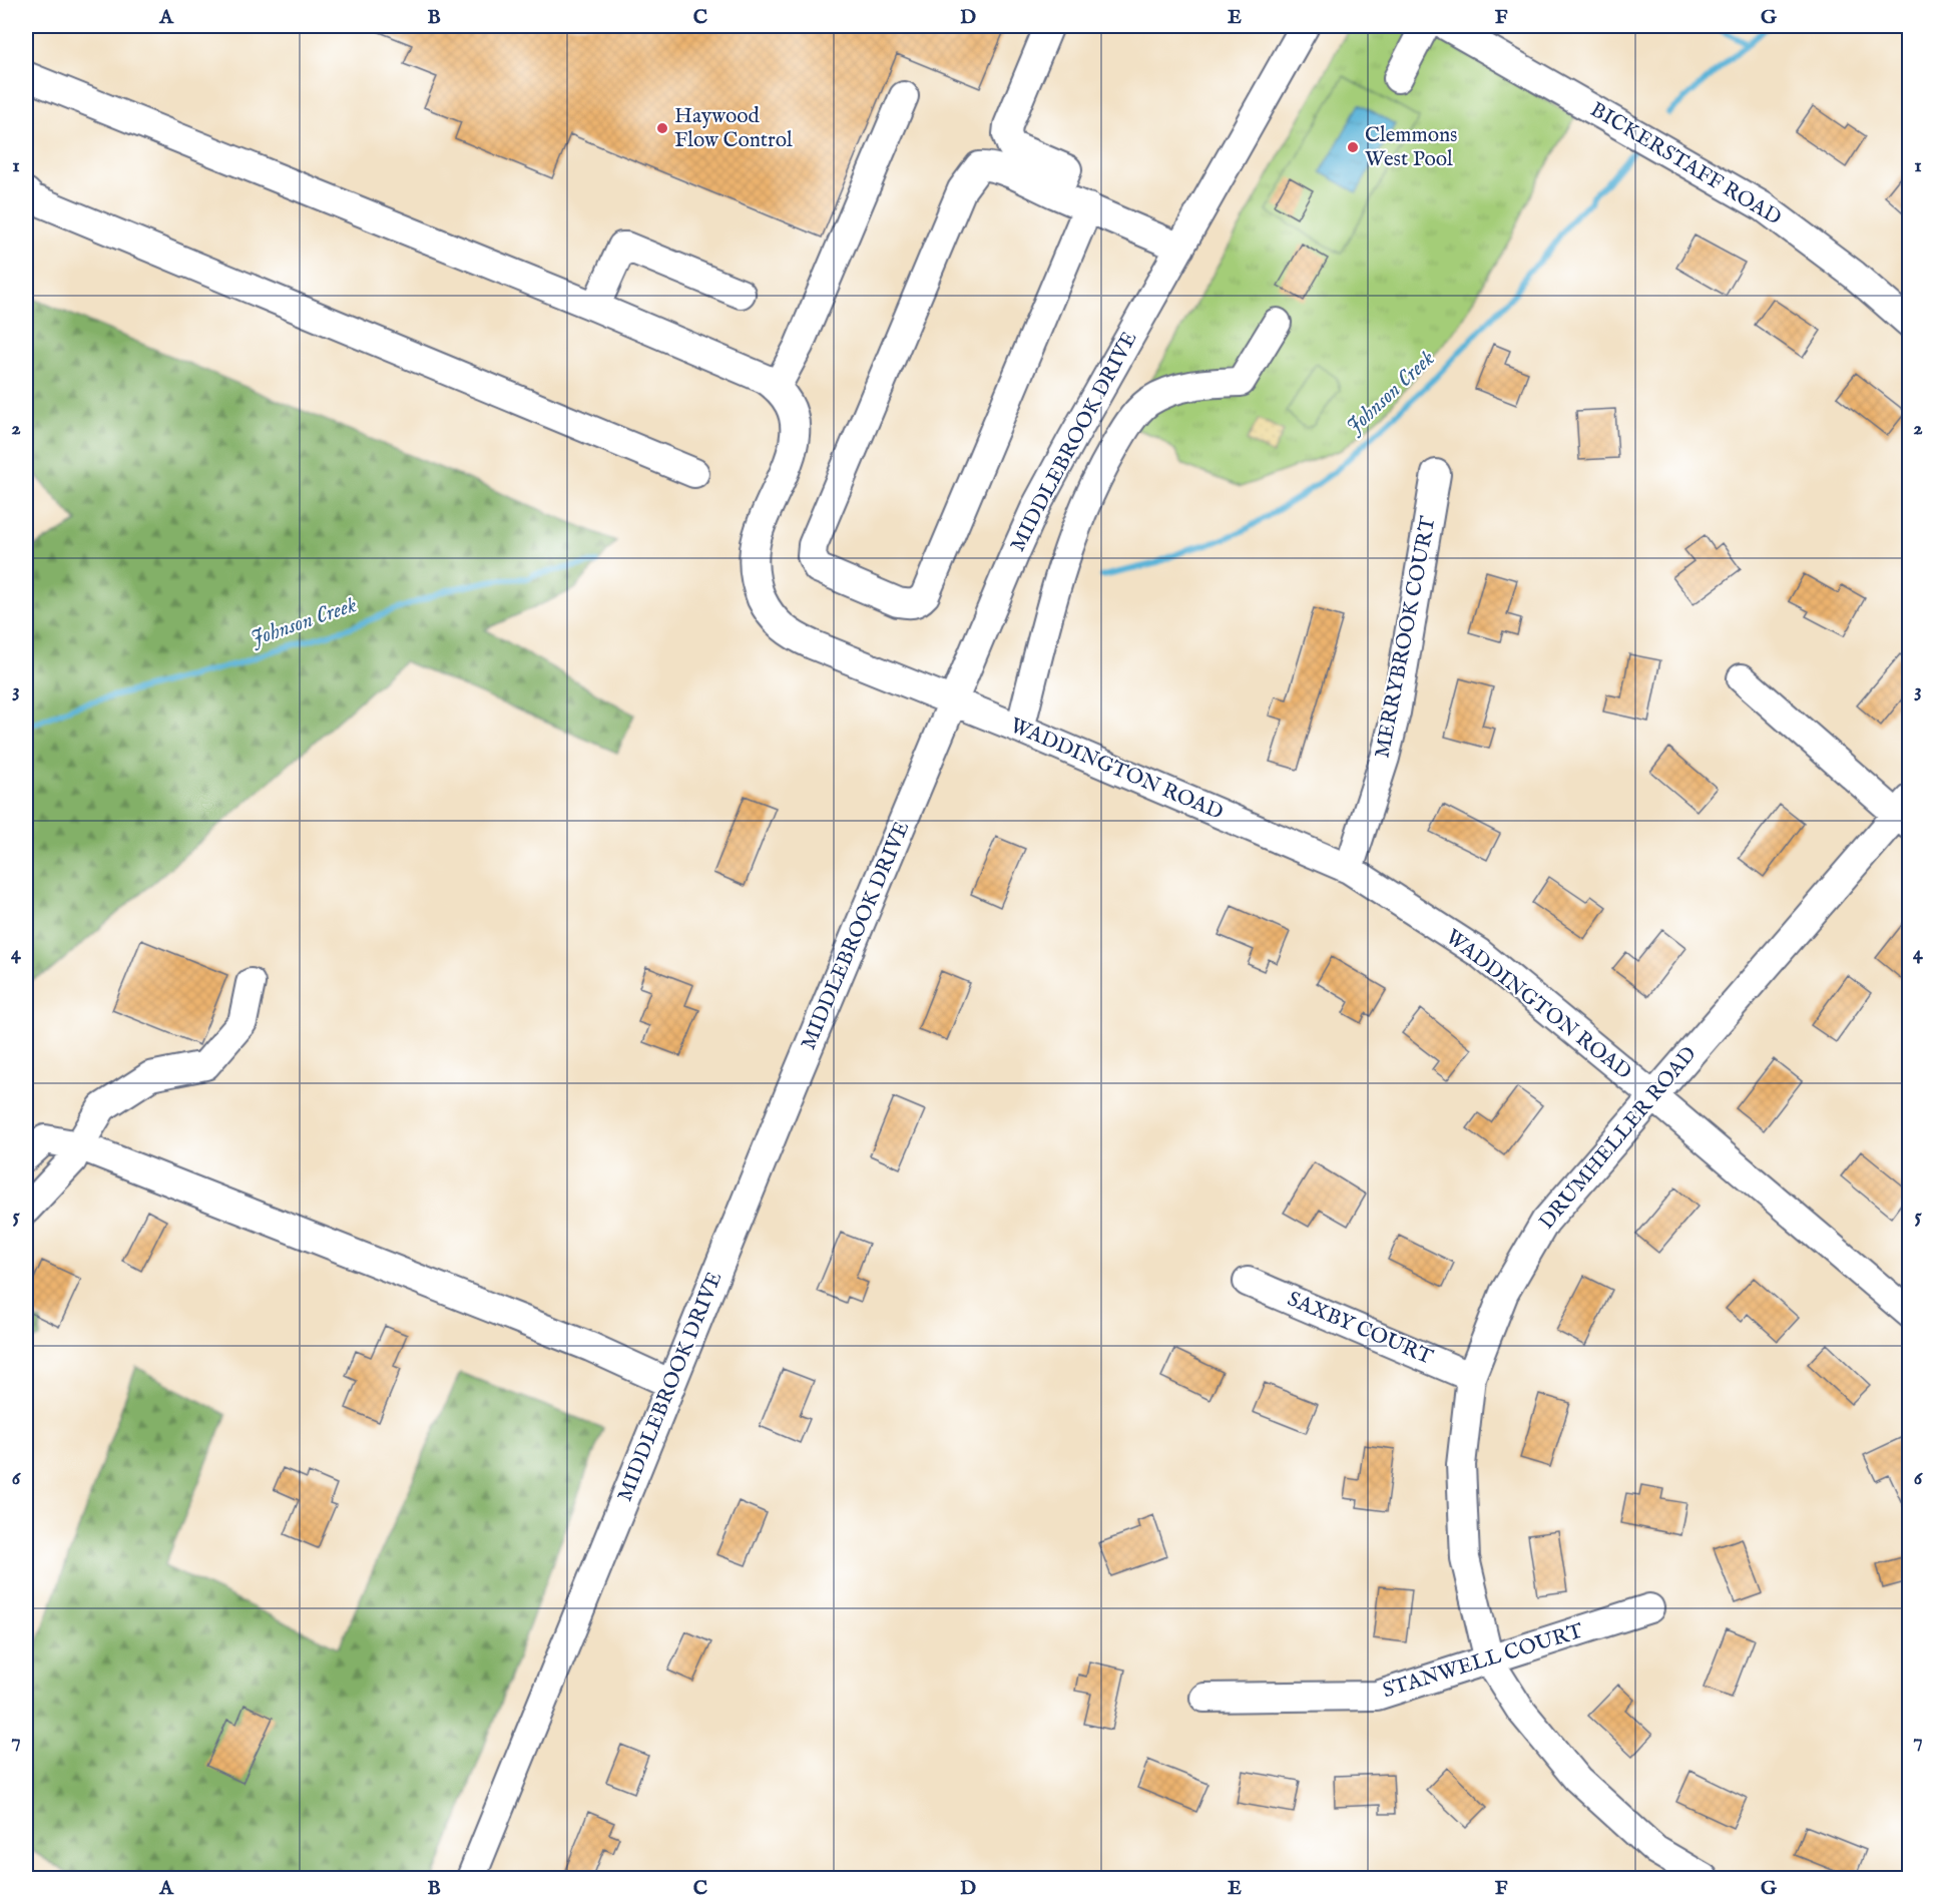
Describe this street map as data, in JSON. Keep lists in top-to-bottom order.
{
  "streets": {
    "street": [
      "BICKERSTAFF ROAD",
      "MIDDLEBROOK DRIVE",
      "MERRYBROOK COURT",
      "WADDINGTON ROAD",
      "DRUMHELLER ROAD",
      "SAXBY COURT",
      "STANWELL COURT"
    ]
  },
  "crossings": [
    ["MIDDLEBROOK DRIVE", "WADDINGTON ROAD"],
    ["MERRYBROOK COURT", "WADDINGTON ROAD"],
    ["WADDINGTON ROAD", "DRUMHELLER ROAD"],
    ["DRUMHELLER ROAD", "SAXBY COURT"],
    ["DRUMHELLER ROAD", "STANWELL COURT"]
  ],
  "water": ["Johnson Creek"],
  "places": ["Haywood Flow Control", "Clemmons West Pool"],
  "grid": {
    "columns": [
      "A",
      "B",
      "C",
      "D",
      "E",
      "F",
      "G"
    ],
    "rows": [
      "1",
      "2",
      "3",
      "4",
      "5",
      "6",
      "7"
    ]
  }
}
